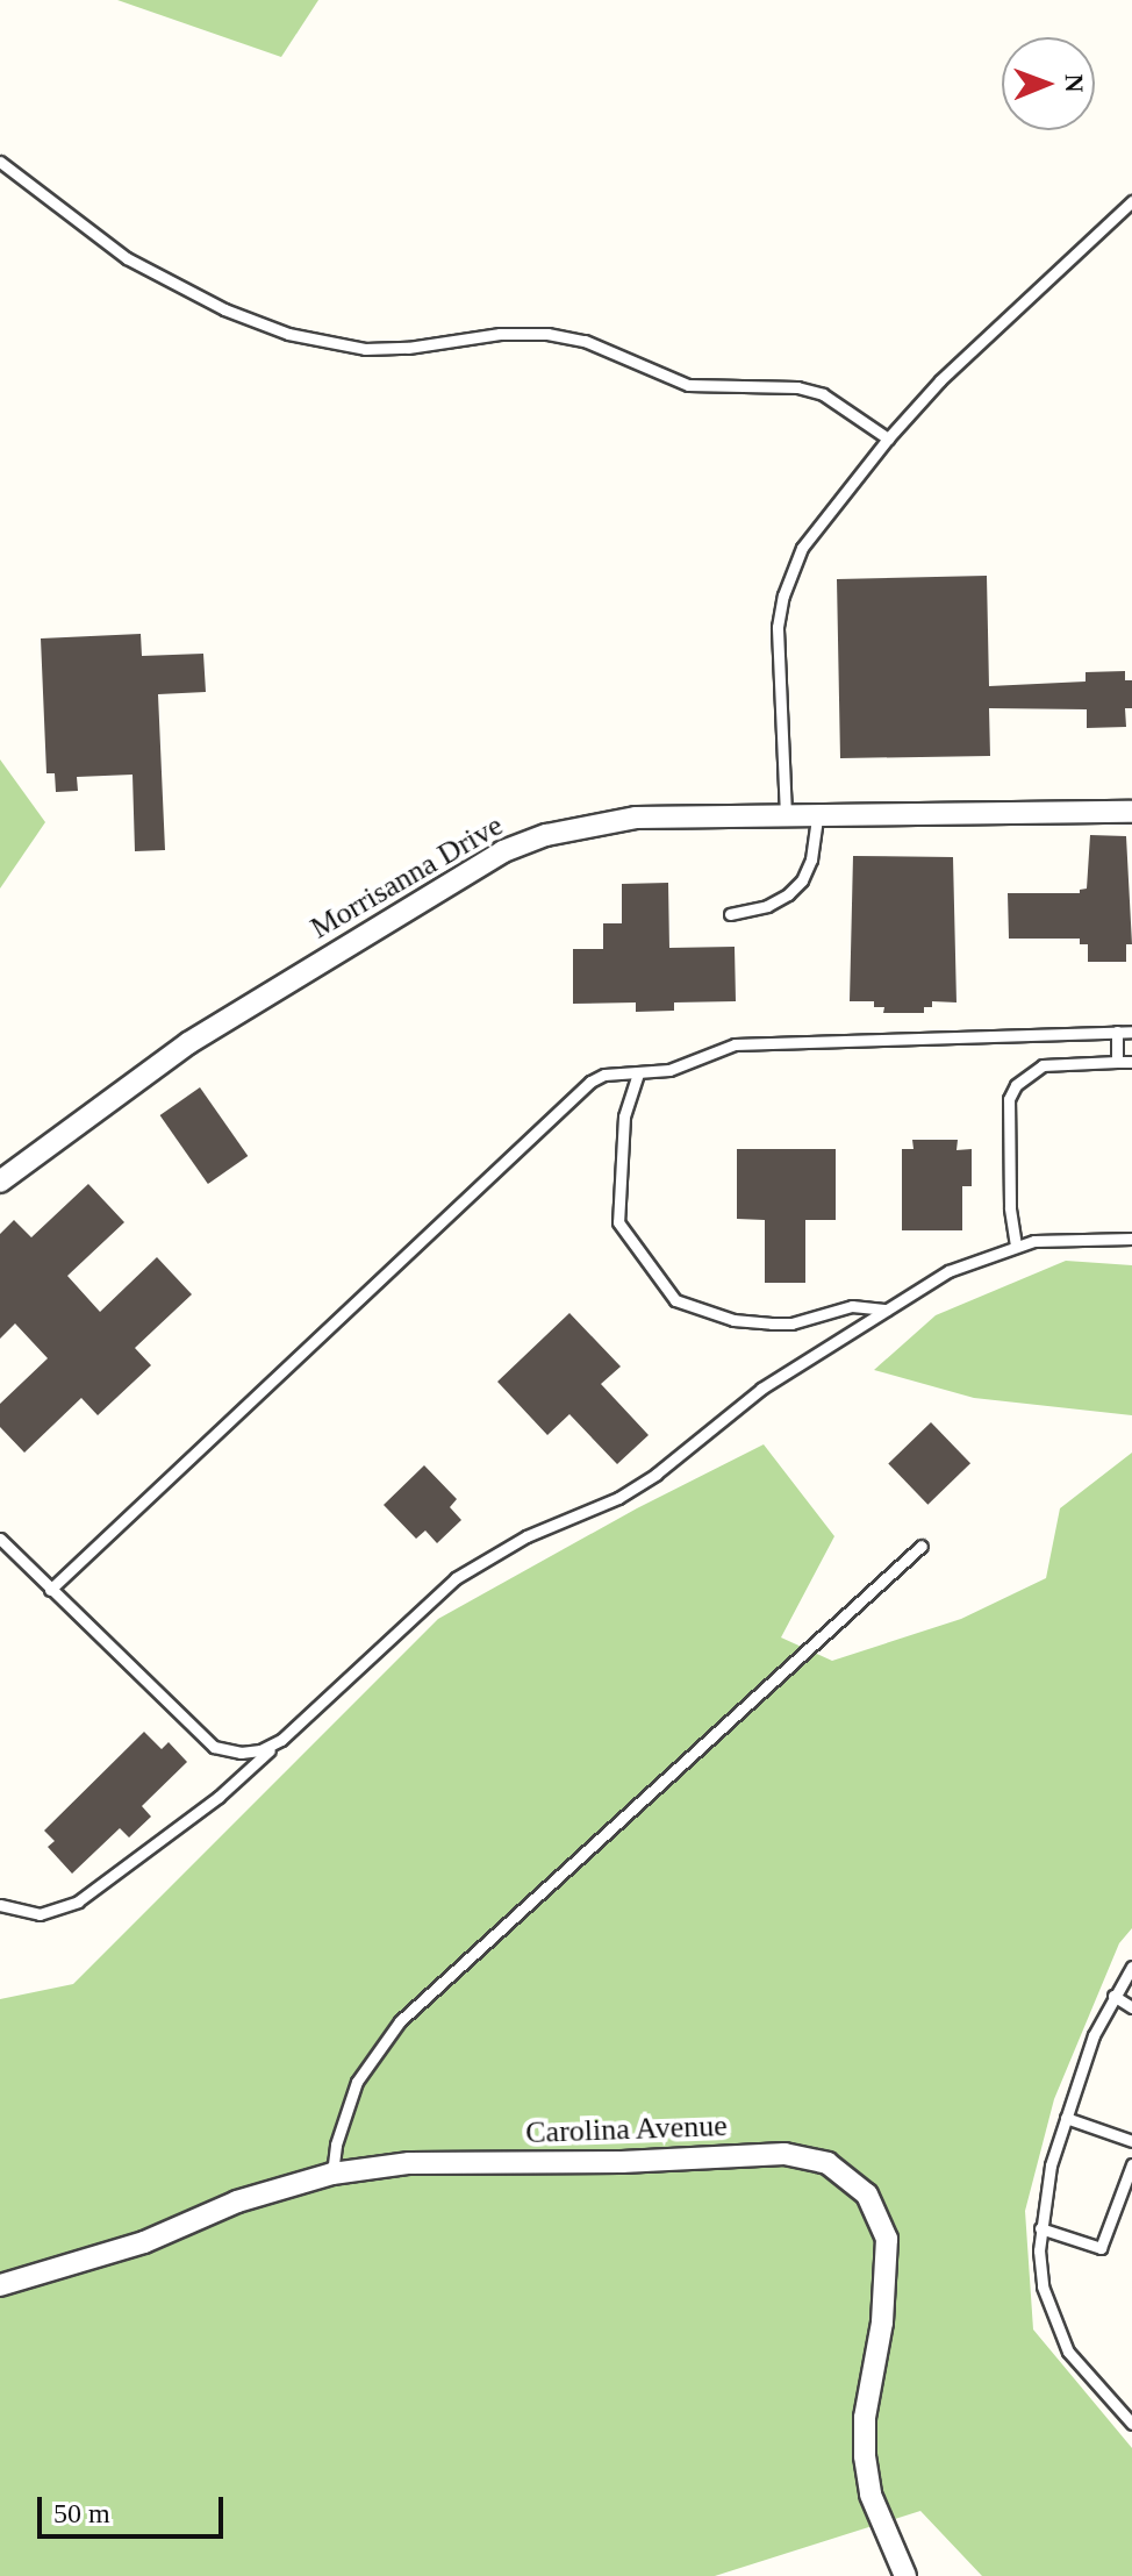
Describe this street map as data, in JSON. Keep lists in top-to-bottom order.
{
  "streets": {
    "street": ["Morrisanna Drive", "Carolina Avenue"]
  },
  "scale_bar": "50 m",
  "north": "right"
}
